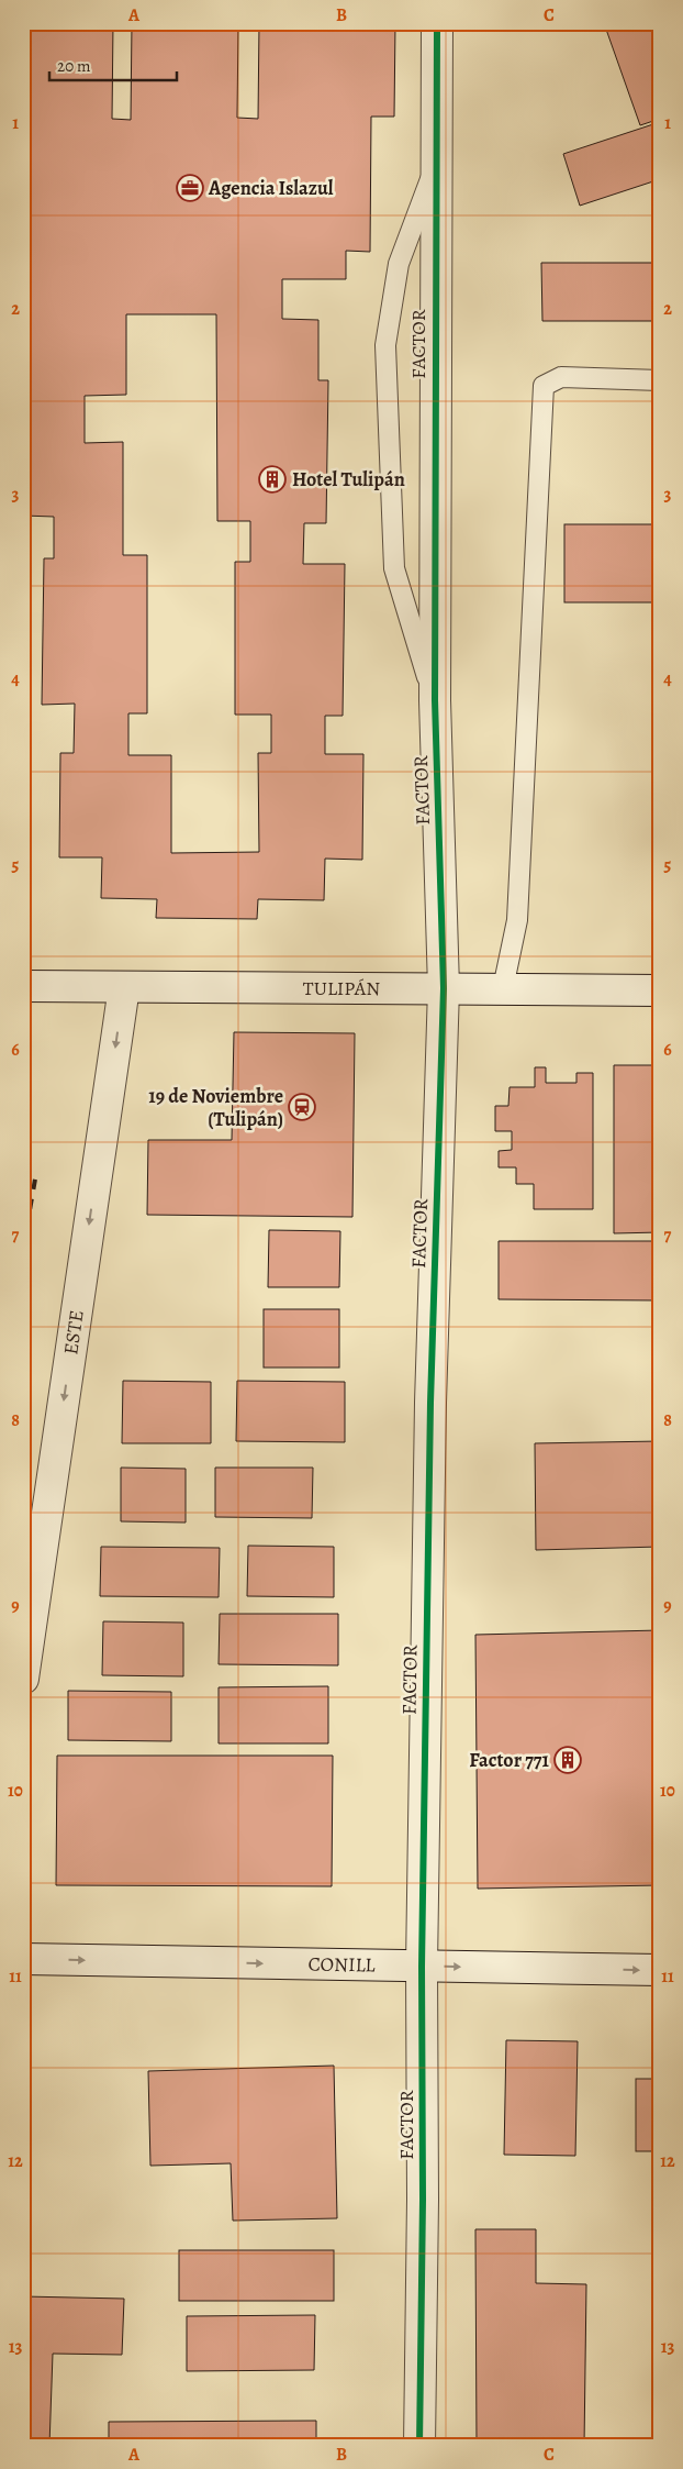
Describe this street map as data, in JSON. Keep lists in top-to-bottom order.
{
  "streets": {
    "street": [
      "FACTOR",
      "TULIPÁN",
      "ESTE",
      "CONILL"
    ]
  },
  "crossings": [
    ["FACTOR", "TULIPÁN"],
    ["FACTOR", "CONILL"],
    ["TULIPÁN", "ESTE"]
  ],
  "one_way": ["ESTE", "CONILL"],
  "places": {
    "office": ["Agencia Islazul"],
    "building": ["Hotel Tulipán", "Factor 771"],
    "station": ["19 de Noviembre (Tulipán)"]
  },
  "scale_bar": "20 m",
  "grid": {
    "columns": ["A", "B", "C"],
    "rows": [
      "1",
      "2",
      "3",
      "4",
      "5",
      "6",
      "7",
      "8",
      "9",
      "10",
      "11",
      "12",
      "13"
    ]
  }
}
